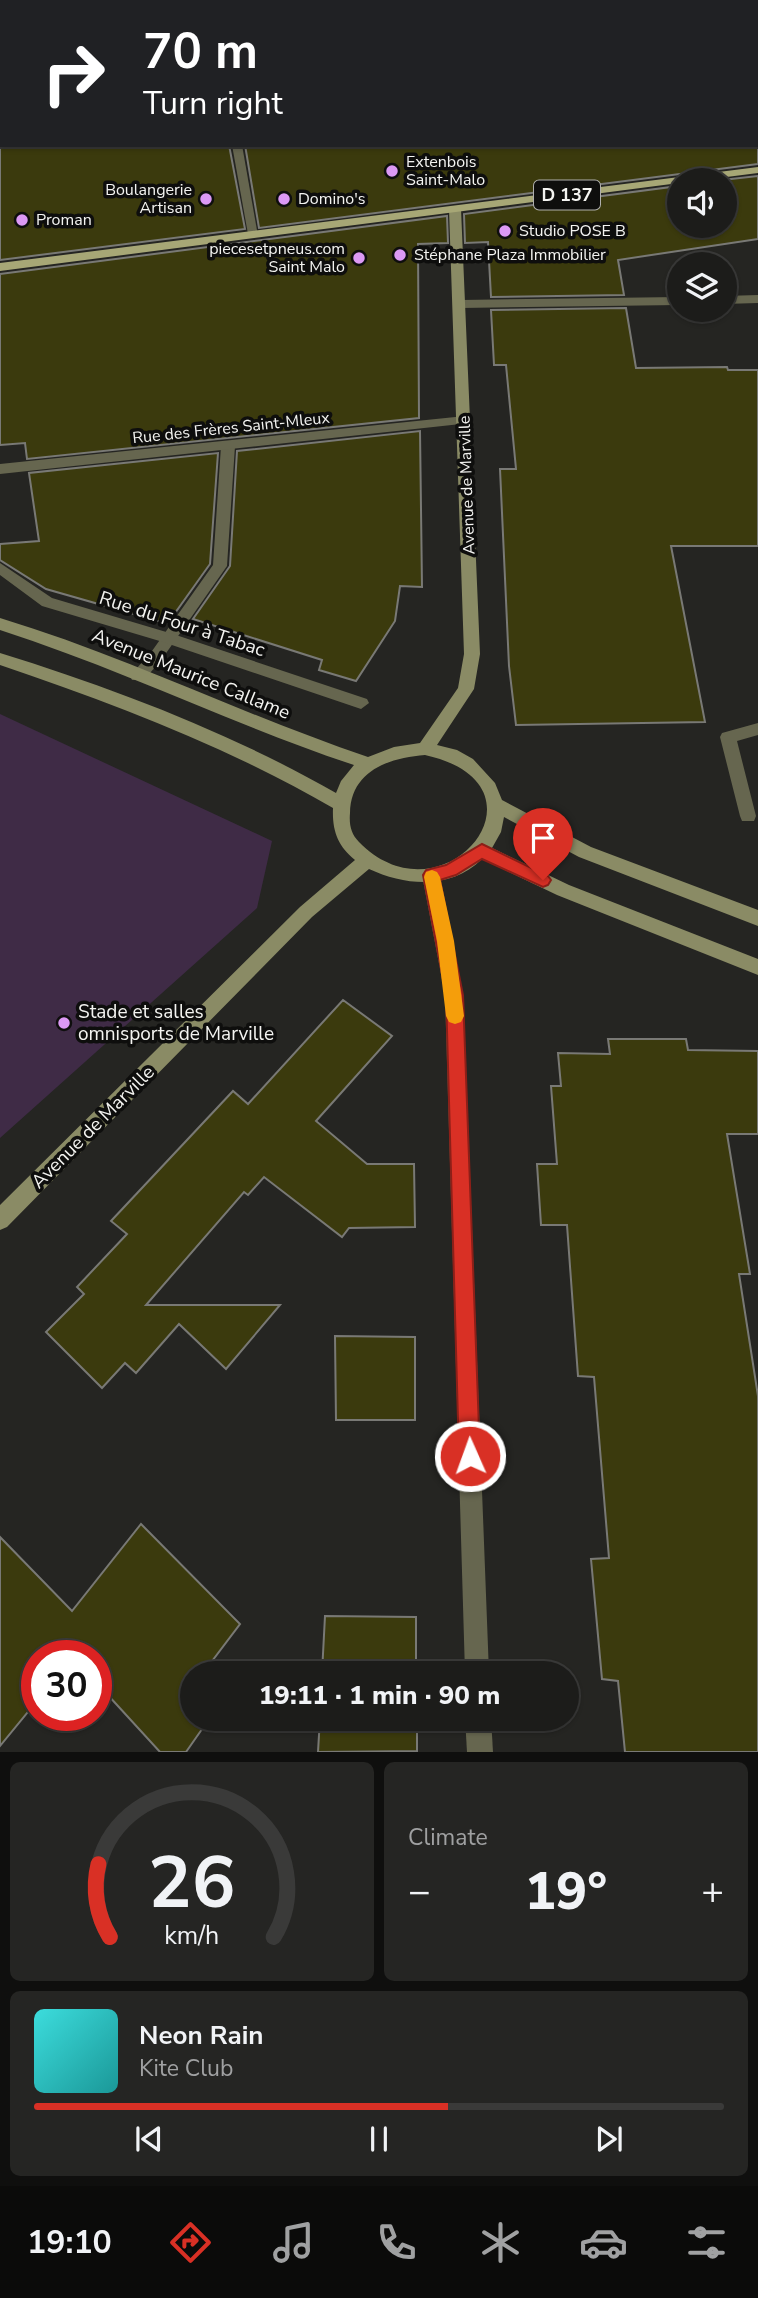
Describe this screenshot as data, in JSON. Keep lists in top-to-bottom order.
{
  "streets": {
    "main road": ["D 137"],
    "street": [
      "Rue des Frères Saint-Mleux",
      "Avenue de Marville",
      "Rue du Four à Tabac",
      "Avenue Maurice Callame"
    ]
  },
  "crossings": [
    ["D 137", "Avenue de Marville"],
    ["Rue des Frères Saint-Mleux", "Avenue de Marville"],
    ["Avenue de Marville", "Avenue Maurice Callame"]
  ],
  "places": [
    "Extenbois Saint-Malo",
    "Boulangerie Artisan",
    "Domino's",
    "Proman",
    "Studio POSE B",
    "Stéphane Plaza Immobilier",
    "piecesetpneus.com Saint Malo",
    "Stade et salles omnisports de Marville"
  ],
  "page": {
    "turn": ["70 m", "Turn right"],
    "limit": "30",
    "trip": "19:11 · 1 min · 90 m",
    "tile": "Climate",
    "heat": ["−", "19°", "+"],
    "song": ["Neon Rain", "Kite Club"],
    "tabs": "19:10",
    "gauge": ["26", "km/h"]
  }
}
